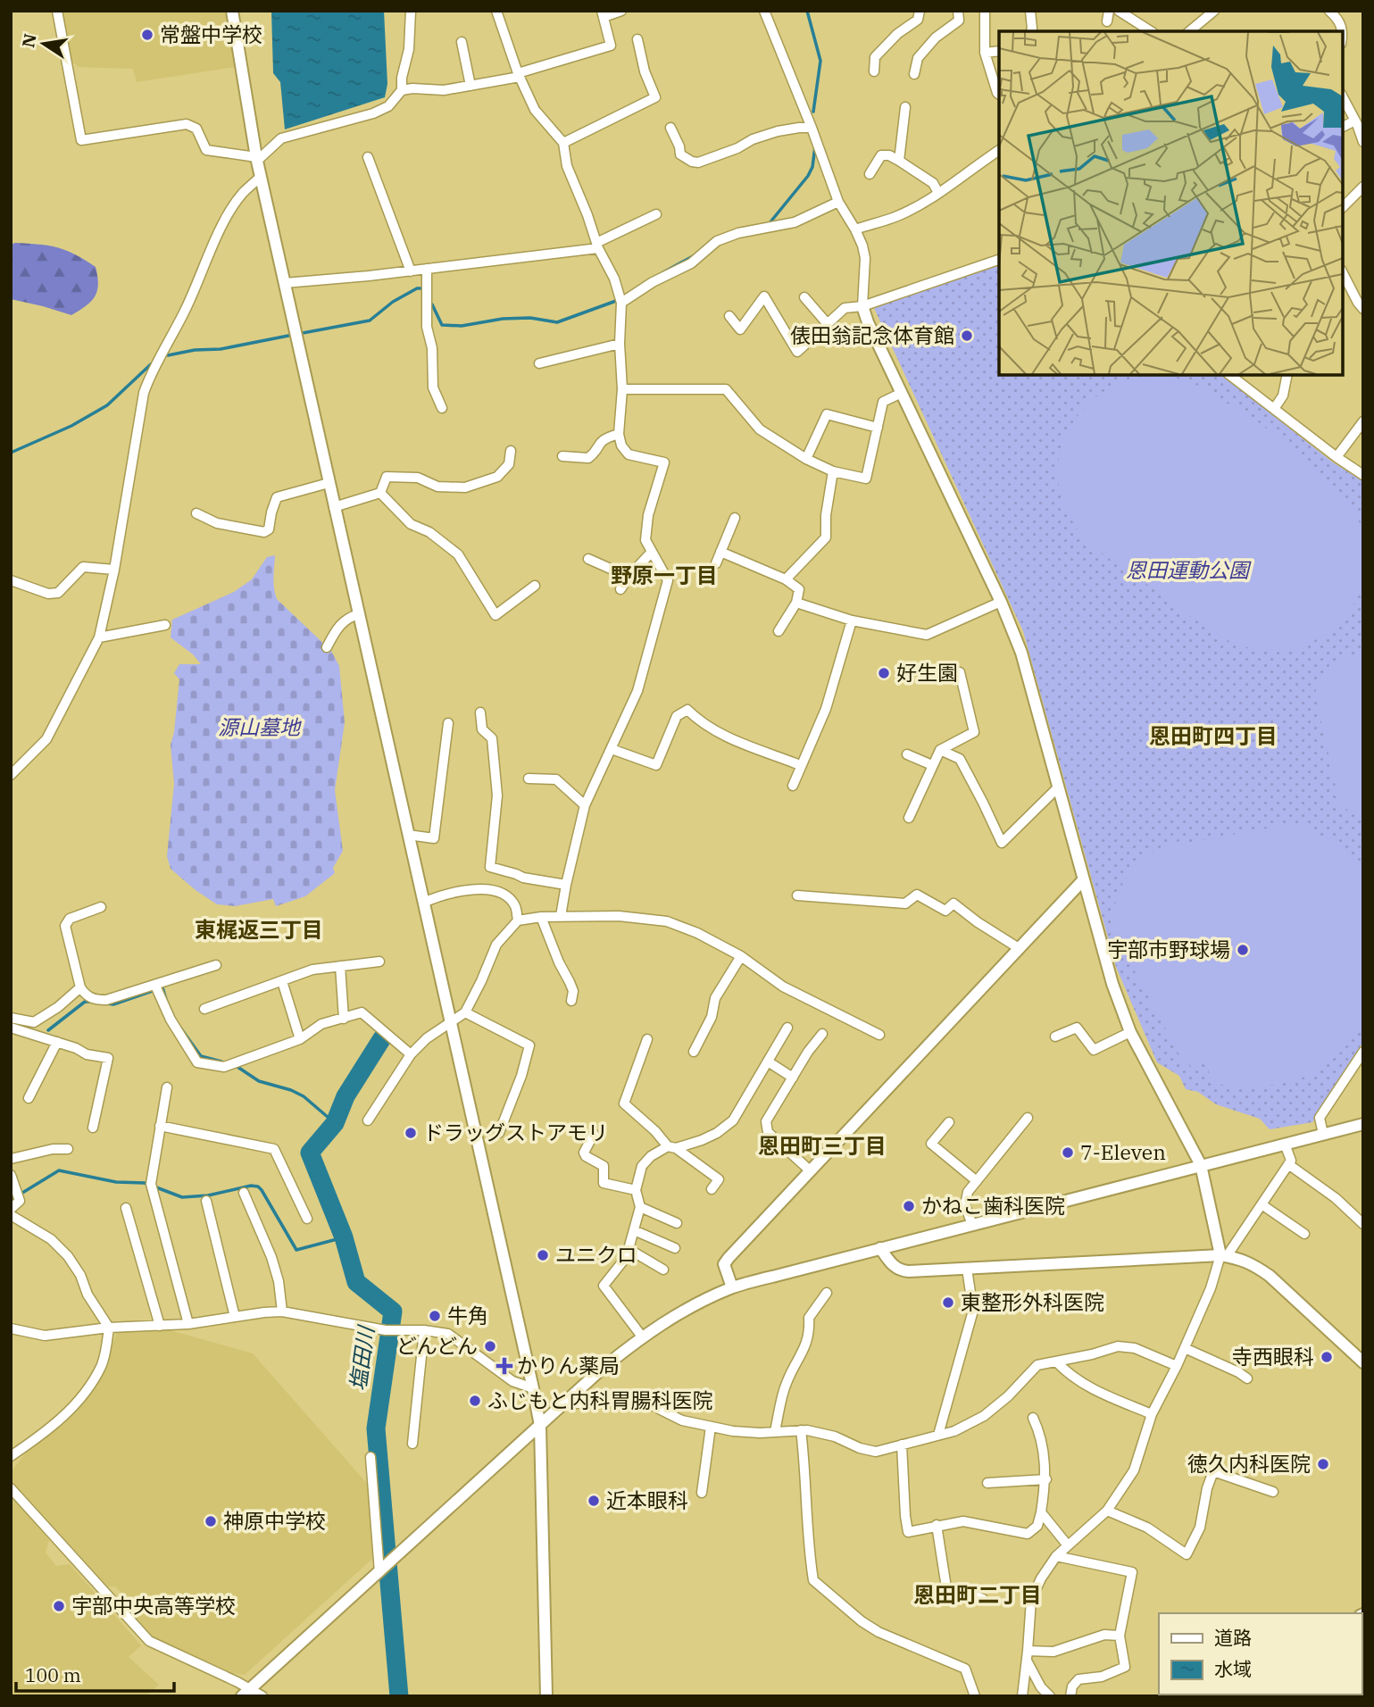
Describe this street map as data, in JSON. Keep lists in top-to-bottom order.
{
  "districts": [
    "野原一丁目",
    "恩田町四丁目",
    "東梶返三丁目",
    "恩田町三丁目",
    "恩田町二丁目"
  ],
  "water": ["塩田川"],
  "parks": ["恩田運動公園", "源山墓地"],
  "places": {
    "other": [
      "常盤中学校",
      "俵田翁記念体育館",
      "好生園",
      "宇部市野球場",
      "ドラッグストアモリ",
      "7-Eleven",
      "かねこ歯科医院",
      "ユニクロ",
      "東整形外科医院",
      "牛角",
      "どんどん",
      "寺西眼科",
      "ふじもと内科胃腸科医院",
      "徳久内科医院",
      "近本眼科",
      "神原中学校",
      "宇部中央高等学校"
    ],
    "health": ["かりん薬局"]
  },
  "legend": ["道路", "水域"],
  "scale_bar": "100 m",
  "north": "left"
}
